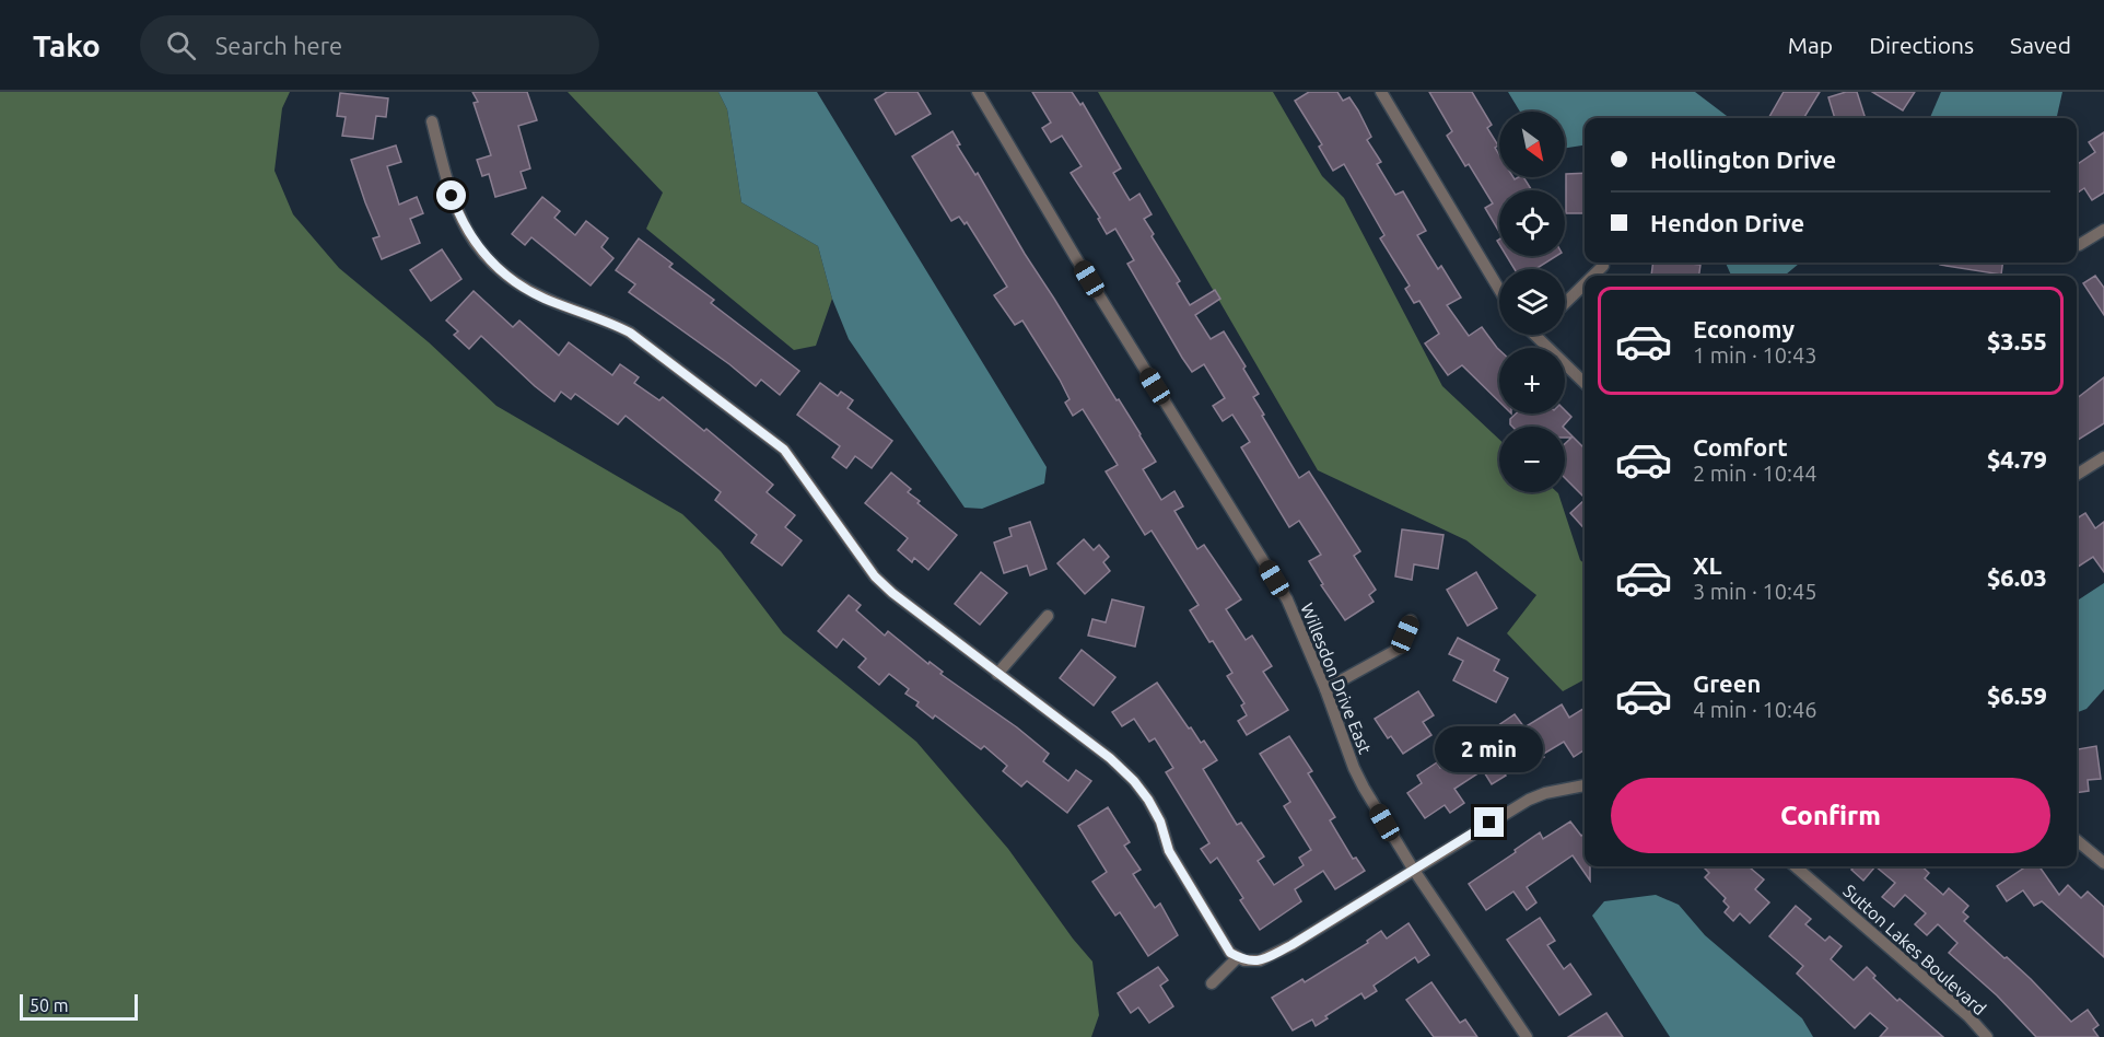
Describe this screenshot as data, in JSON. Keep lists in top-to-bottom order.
{
  "streets": {
    "street": ["Willesdon Drive East", "Sutton Lakes Boulevard"]
  },
  "scale_bar": "50 m",
  "north": "bottom right",
  "page": {
    "header": "Tako",
    "search": "Search here",
    "nav": ["Map", "Directions", "Saved"],
    "map_buttons": ["+", "−"],
    "banner": ["Hollington Drive", "Hendon Drive"],
    "list": [
      {
        "name": "Economy",
        "note": "1 min · 10:43",
        "value": "$3.55"
      },
      {
        "name": "Comfort",
        "note": "2 min · 10:44",
        "value": "$4.79"
      },
      {
        "name": "XL",
        "note": "3 min · 10:45",
        "value": "$6.03"
      },
      {
        "name": "Green",
        "note": "4 min · 10:46",
        "value": "$6.59"
      }
    ],
    "bubble": "2 min",
    "buttons": "Confirm",
    "scale": "50 m"
  }
}
